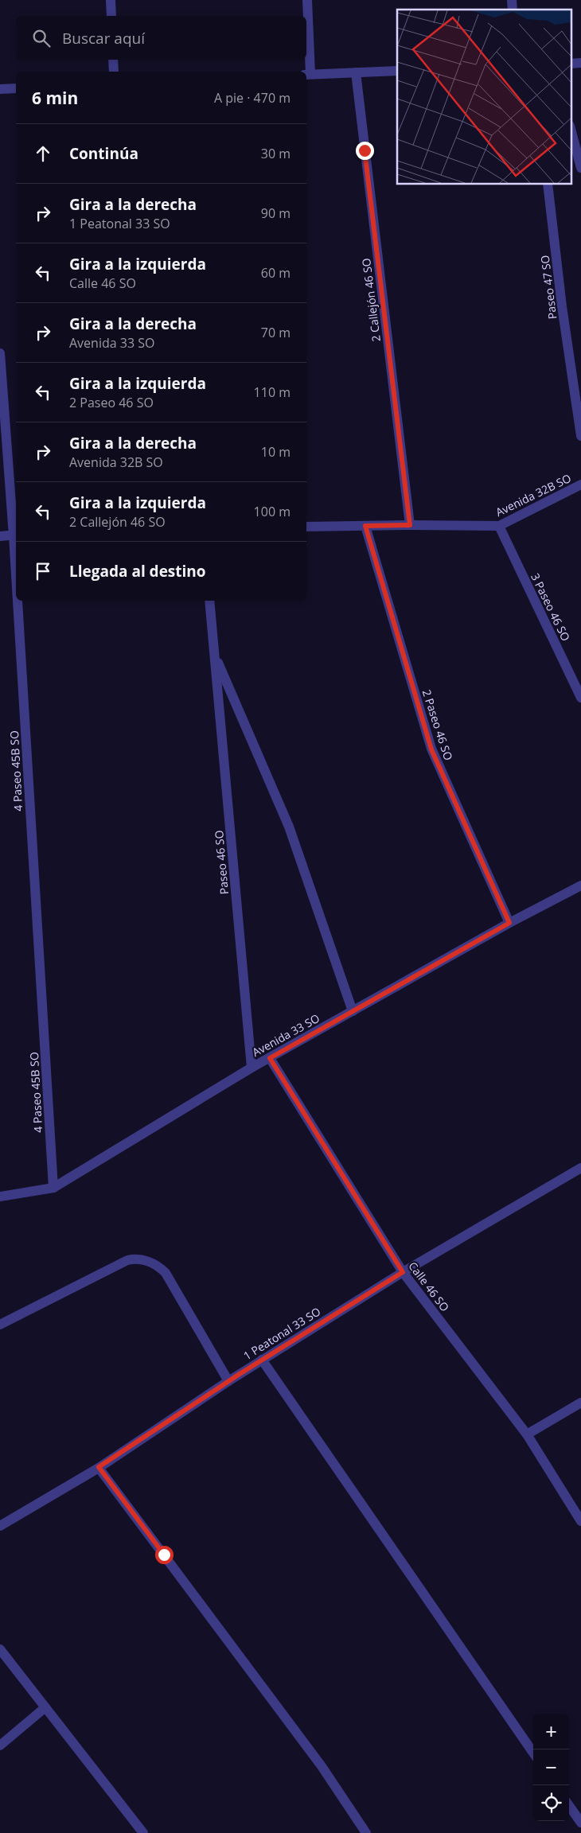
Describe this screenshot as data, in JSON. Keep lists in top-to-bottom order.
{
  "streets": {
    "street": [
      "Paseo 47 SO",
      "2 Callejón 46 SO",
      "Avenida 32B SO",
      "3 Paseo 46 SO",
      "2 Paseo 46 SO",
      "4 Paseo 45B SO",
      "Paseo 46 SO",
      "Avenida 33 SO",
      "Calle 46 SO",
      "1 Peatonal 33 SO"
    ]
  },
  "crossings": [
    ["2 Callejón 46 SO", "Avenida 32B SO"],
    ["Avenida 32B SO", "3 Paseo 46 SO"],
    ["Avenida 32B SO", "2 Paseo 46 SO"],
    ["2 Paseo 46 SO", "Avenida 33 SO"],
    ["4 Paseo 45B SO", "Avenida 33 SO"],
    ["Paseo 46 SO", "Avenida 33 SO"],
    ["Avenida 33 SO", "Calle 46 SO"],
    ["Calle 46 SO", "1 Peatonal 33 SO"]
  ],
  "page": {
    "search": "Buscar aquí",
    "heading": ["6 min", "A pie · 470 m"],
    "list": [
      ["Continúa", "30 m"],
      ["Gira a la derecha", "1 Peatonal 33 SO", "90 m"],
      ["Gira a la izquierda", "Calle 46 SO", "60 m"],
      ["Gira a la derecha", "Avenida 33 SO", "70 m"],
      ["Gira a la izquierda", "2 Paseo 46 SO", "110 m"],
      ["Gira a la derecha", "Avenida 32B SO", "10 m"],
      ["Gira a la izquierda", "2 Callejón 46 SO", "100 m"],
      "Llegada al destino"
    ],
    "map_buttons": ["+", "−"]
  }
}
